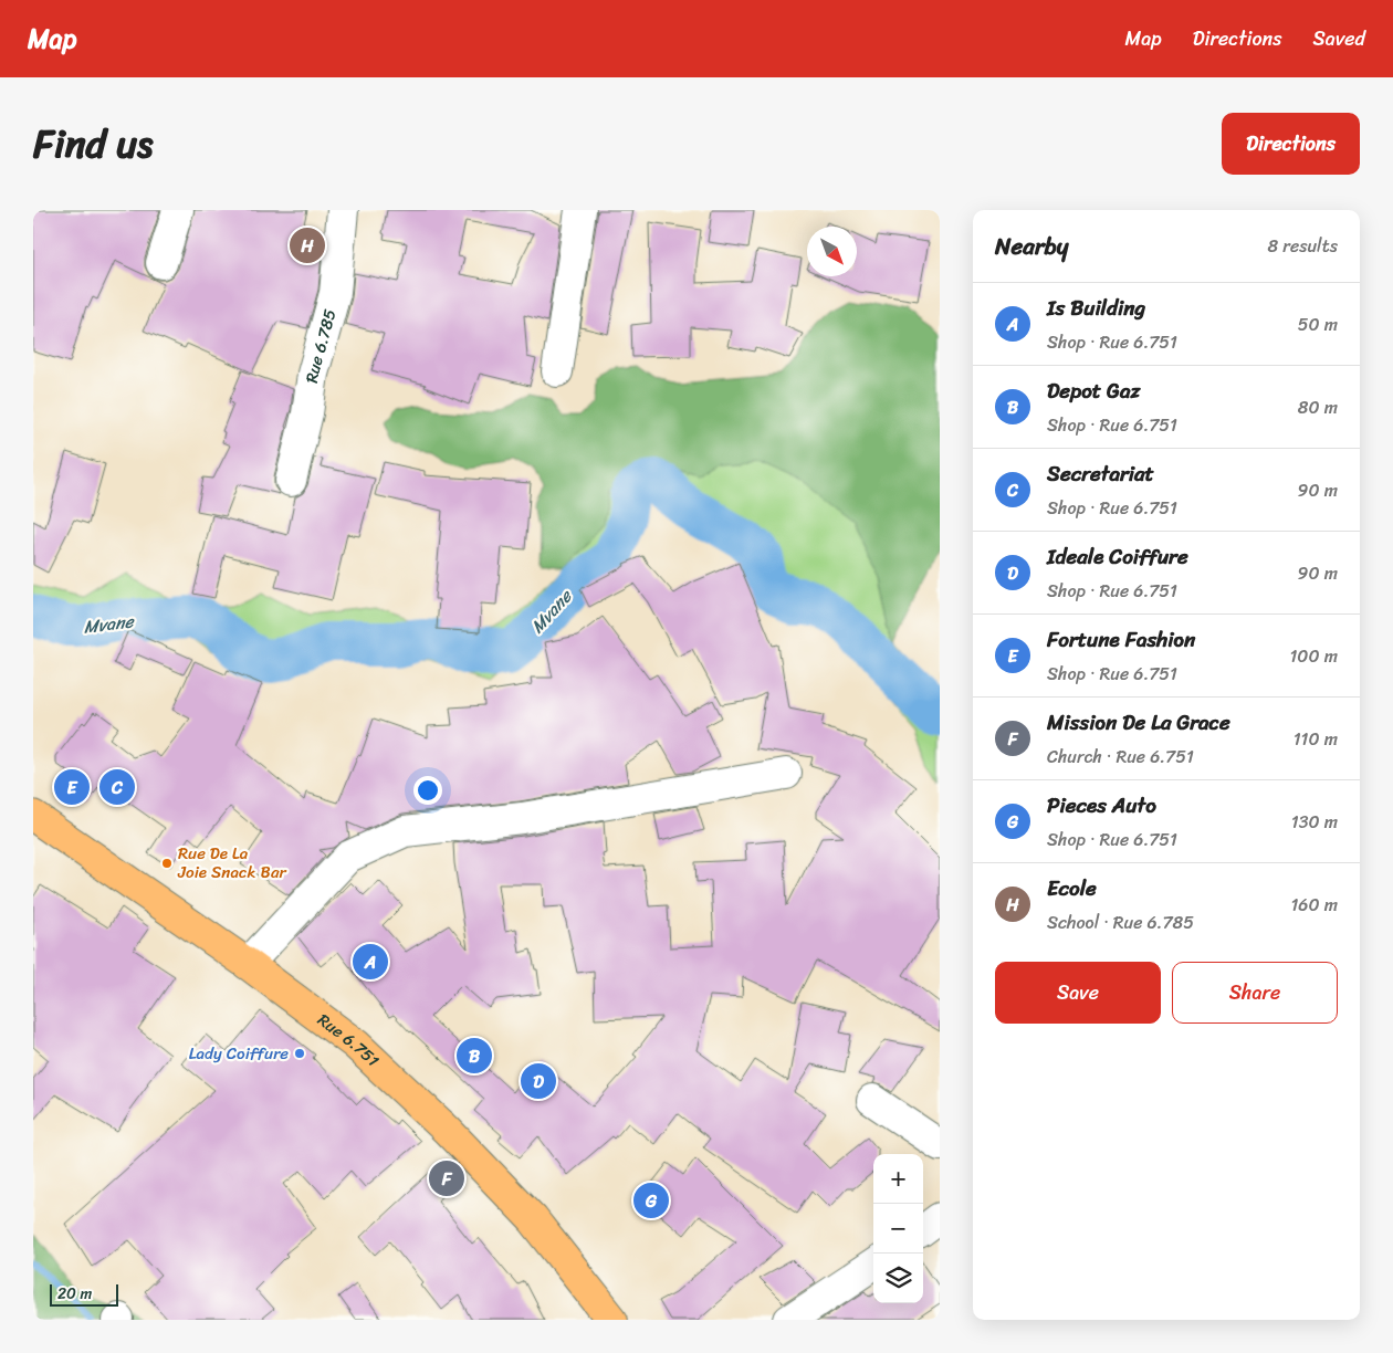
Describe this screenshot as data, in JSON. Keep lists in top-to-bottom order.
{
  "streets": {
    "main road": ["Rue 6.751"],
    "street": ["Rue 6.785"]
  },
  "water": ["Mvane"],
  "places": ["Rue De La Joie Snack Bar", "Lady Coiffure"],
  "scale_bar": "20 m",
  "north": "bottom right",
  "page": {
    "header": "Map",
    "nav": ["Map", "Directions", "Saved"],
    "title": "Find us",
    "buttons": [
      "Directions",
      ["Save", "Share"]
    ],
    "heading": ["Nearby", "8 results"],
    "pins": [
      "H",
      "C",
      "E",
      "A",
      "B",
      "D",
      "F",
      "G"
    ],
    "list": [
      {
        "mark": "A",
        "name": "Is Building",
        "note": "Shop · Rue 6.751",
        "value": "50 m"
      },
      {
        "mark": "B",
        "name": "Depot Gaz",
        "note": "Shop · Rue 6.751",
        "value": "80 m"
      },
      {
        "mark": "C",
        "name": "Secretariat",
        "note": "Shop · Rue 6.751",
        "value": "90 m"
      },
      {
        "mark": "D",
        "name": "Ideale Coiffure",
        "note": "Shop · Rue 6.751",
        "value": "90 m"
      },
      {
        "mark": "E",
        "name": "Fortune Fashion",
        "note": "Shop · Rue 6.751",
        "value": "100 m"
      },
      {
        "mark": "F",
        "name": "Mission De La Grace",
        "note": "Church · Rue 6.751",
        "value": "110 m"
      },
      {
        "mark": "G",
        "name": "Pieces Auto",
        "note": "Shop · Rue 6.751",
        "value": "130 m"
      },
      {
        "mark": "H",
        "name": "Ecole",
        "note": "School · Rue 6.785",
        "value": "160 m"
      }
    ],
    "map_buttons": ["+", "−"],
    "scale": "20 m"
  }
}
